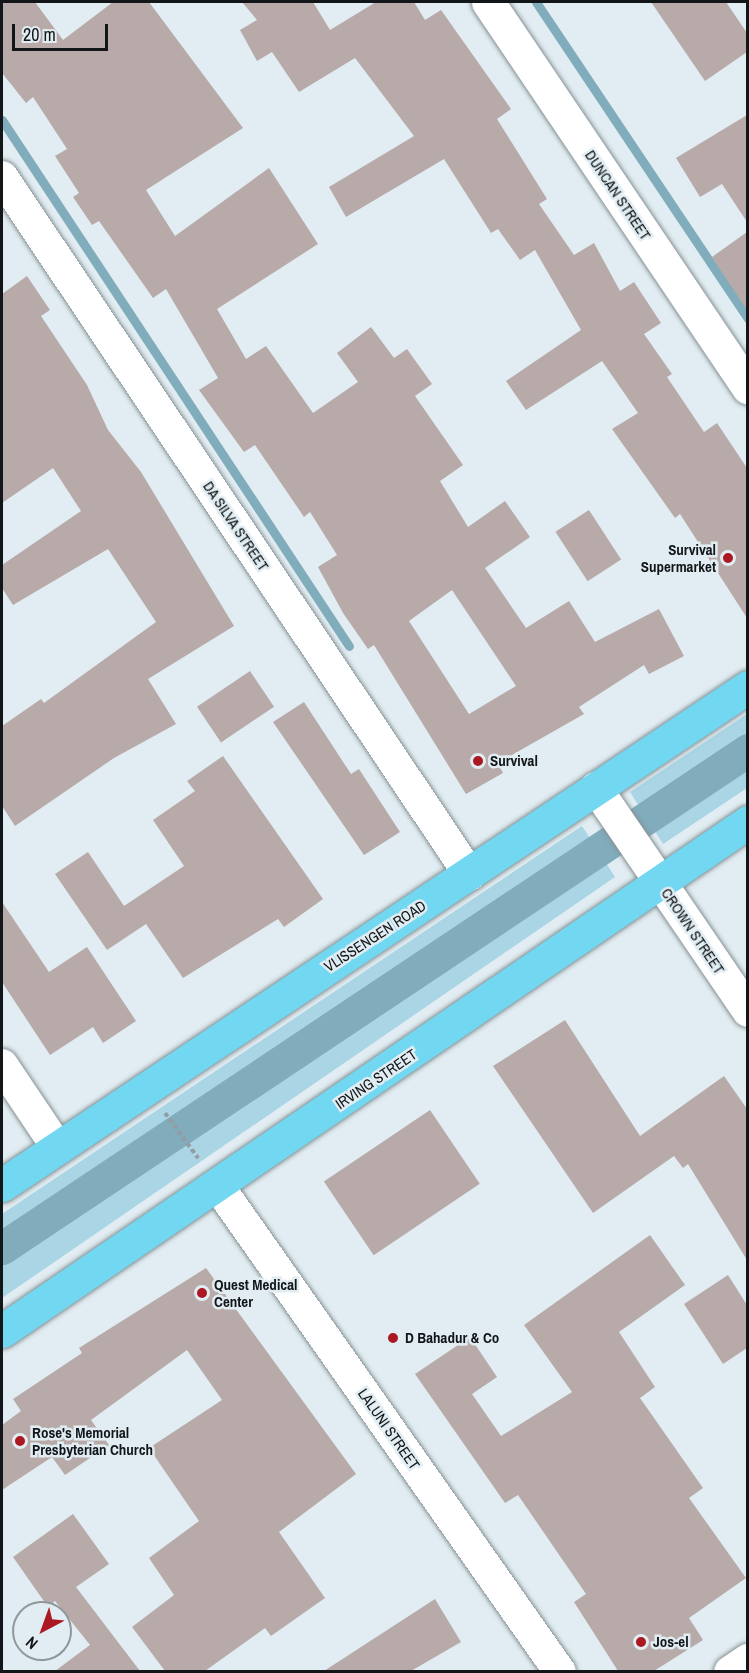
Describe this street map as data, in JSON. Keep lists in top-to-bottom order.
{
  "streets": {
    "main road": ["VLISSENGEN ROAD", "IRVING STREET"],
    "street": [
      "DUNCAN STREET",
      "DA SILVA STREET",
      "CROWN STREET",
      "LALUNI STREET"
    ]
  },
  "crossings": [
    ["DA SILVA STREET", "VLISSENGEN ROAD"],
    ["CROWN STREET", "VLISSENGEN ROAD"],
    ["CROWN STREET", "IRVING STREET"],
    ["IRVING STREET", "LALUNI STREET"]
  ],
  "places": [
    "Survival Supermarket",
    "Survival",
    "Quest Medical Center",
    "D Bahadur & Co",
    "Rose's Memorial Presbyterian Church",
    "Jos-el"
  ],
  "scale_bar": "20 m",
  "north": "bottom left"
}
